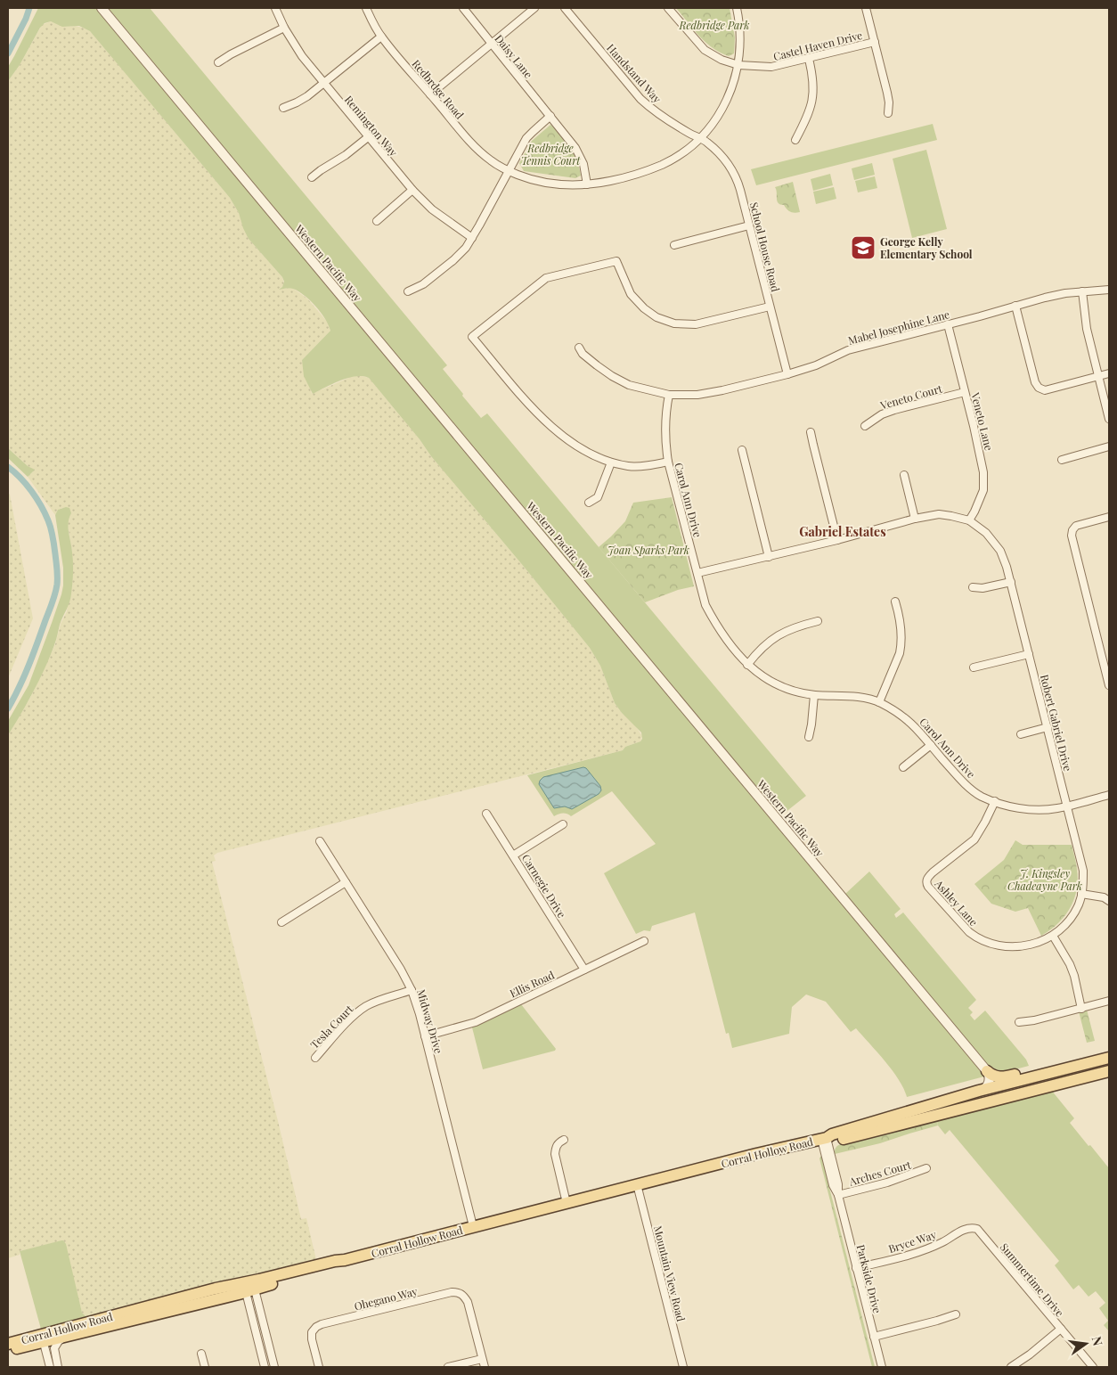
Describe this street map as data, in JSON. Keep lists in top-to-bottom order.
{
  "streets": {
    "main road": ["Corral Hollow Road"],
    "street": [
      "Castel Haven Drive",
      "Daisy Lane",
      "Handstand Way",
      "Redbrdge Road",
      "Remington Way",
      "School House Road",
      "Western Pacific Way",
      "Mabel Josephine Lane",
      "Veneto Court",
      "Veneto Lane",
      "Carol Ann Drive",
      "Robert Gabriel Drive",
      "Carnegie Drive",
      "Ashley Lane",
      "Ellis Road",
      "Midway Drive",
      "Tesla Court",
      "Arches Court",
      "Bryce Way",
      "Mountain View Road",
      "Parkside Drive",
      "Summertime Drive",
      "Ohegano Way"
    ]
  },
  "crossings": [
    ["Castel Haven Drive", "Redbrdge Road"],
    ["Daisy Lane", "Redbrdge Road"],
    ["Handstand Way", "Redbrdge Road"],
    ["Handstand Way", "School House Road"],
    ["Redbrdge Road", "School House Road"],
    ["School House Road", "Mabel Josephine Lane"],
    ["Mabel Josephine Lane", "Veneto Lane"],
    ["Mabel Josephine Lane", "Carol Ann Drive"],
    ["Veneto Court", "Veneto Lane"],
    ["Veneto Lane", "Robert Gabriel Drive"],
    ["Carol Ann Drive", "Robert Gabriel Drive"],
    ["Carol Ann Drive", "Ashley Lane"],
    ["Robert Gabriel Drive", "Ashley Lane"],
    ["Carnegie Drive", "Ellis Road"],
    ["Ellis Road", "Midway Drive"],
    ["Midway Drive", "Tesla Court"],
    ["Midway Drive", "Corral Hollow Road"],
    ["Corral Hollow Road", "Mountain View Road"],
    ["Corral Hollow Road", "Parkside Drive"],
    ["Arches Court", "Parkside Drive"],
    ["Bryce Way", "Parkside Drive"],
    ["Bryce Way", "Summertime Drive"]
  ],
  "districts": ["Gabriel Estates"],
  "parks": [
    "Redbridge Park",
    "Redbridge Tennis Court",
    "Joan Sparks Park",
    "J. Kingsley Chadeayne Park"
  ],
  "places": {
    "school or university": ["George Kelly Elementary School"]
  },
  "north": "right"
}
